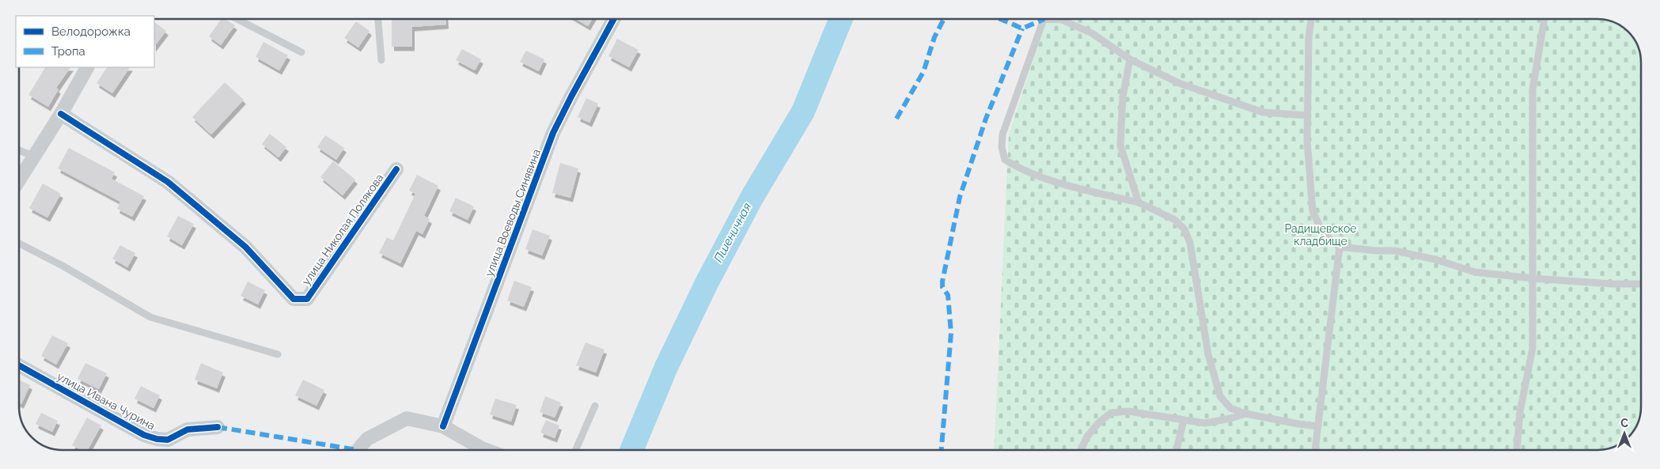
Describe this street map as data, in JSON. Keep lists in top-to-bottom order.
{
  "streets": {
    "street": ["улица Воеводы Синявина", "улица Николая Полякова", "улица Ивана Чурина"]
  },
  "water": ["Пшеничная"],
  "parks": ["Радищевское кладбище"],
  "legend": ["Велодорожка", "Тропа"],
  "north": "top"
}
